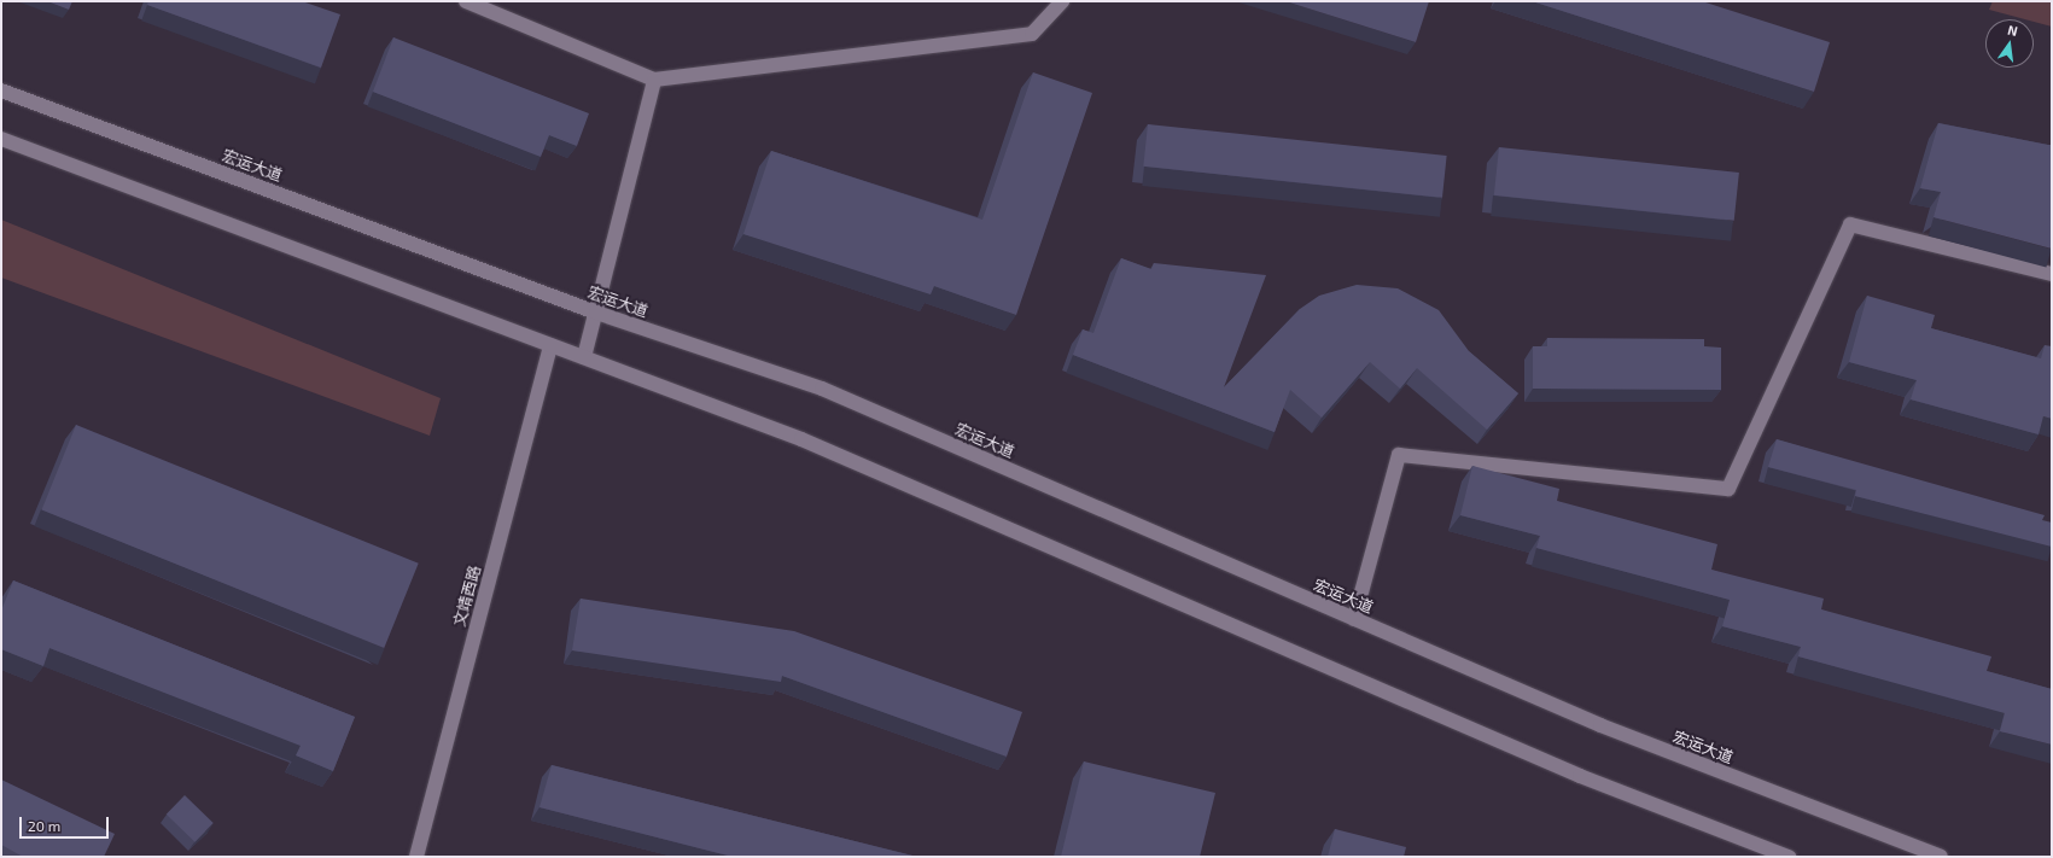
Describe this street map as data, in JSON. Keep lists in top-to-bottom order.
{
  "streets": {
    "main road": ["宏运大道", "文靖西路"]
  },
  "scale_bar": "20 m",
  "north": "top"
}
